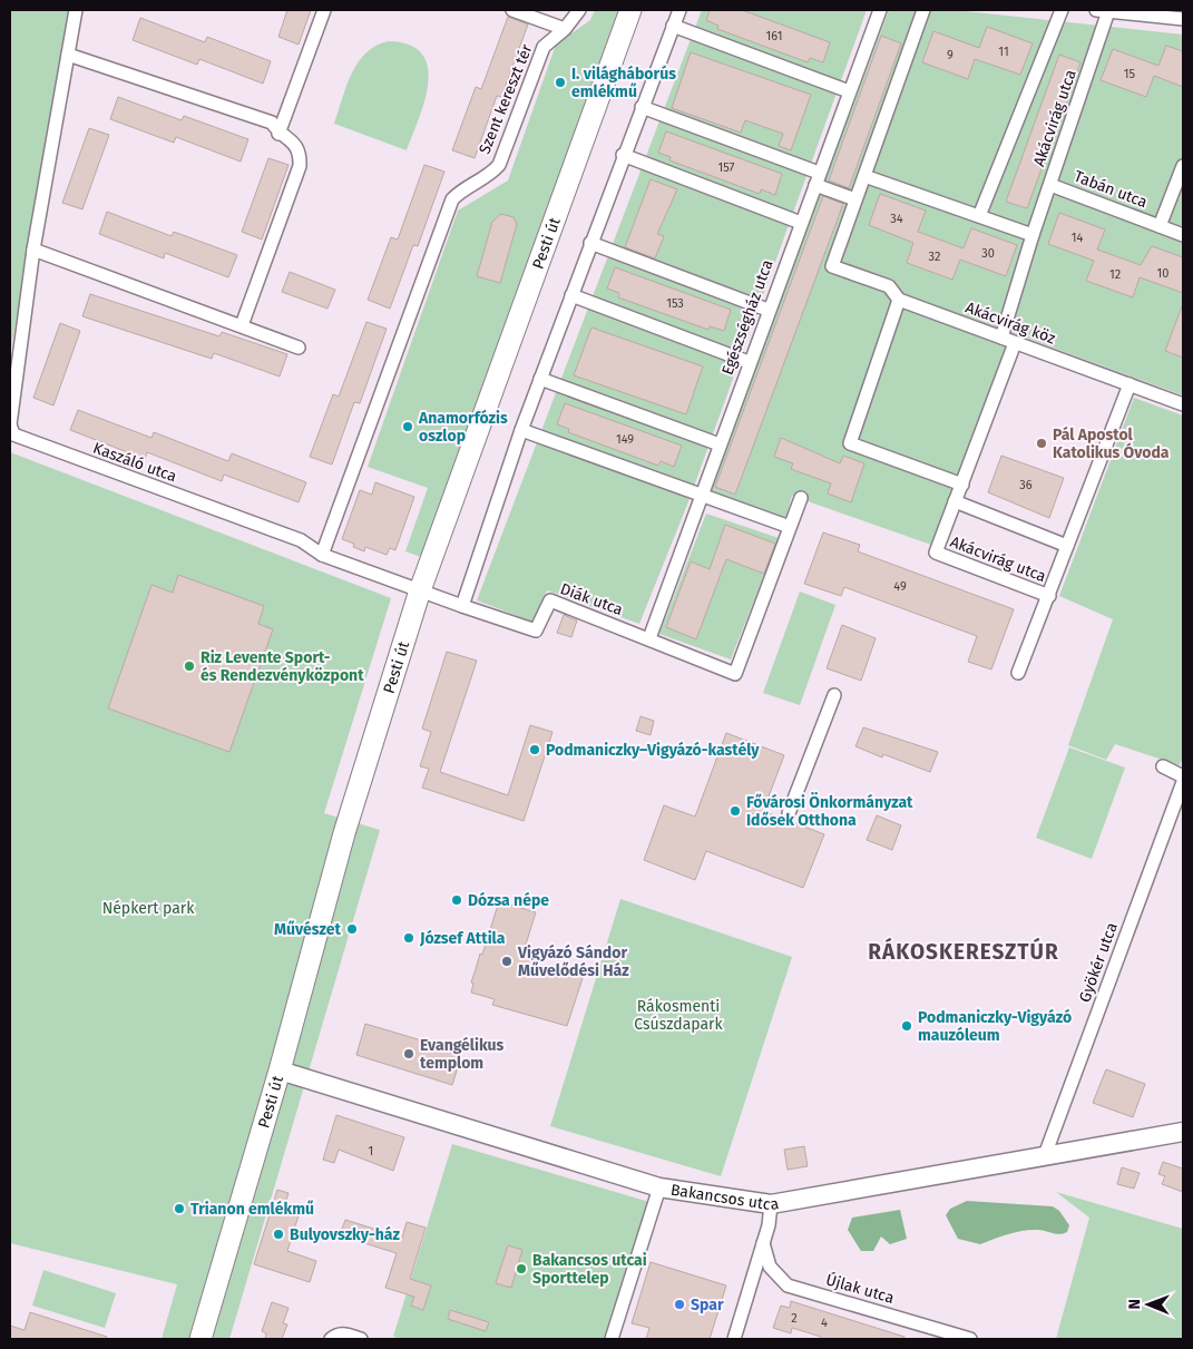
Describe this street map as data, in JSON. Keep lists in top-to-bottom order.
{
  "streets": {
    "main road": ["Pesti út"],
    "street": [
      "Szent kereszt tér",
      "Akácvirág utca",
      "Tabán utca",
      "Egészségház utca",
      "Akácvirág köz",
      "Kaszáló utca",
      "Diák utca",
      "Gyökér utca",
      "Bakancsos utca",
      "Újlak utca"
    ]
  },
  "crossings": [
    ["Szent kereszt tér", "Kaszáló utca"],
    ["Akácvirág utca", "Tabán utca"],
    ["Akácvirág utca", "Akácvirág köz"],
    ["Pesti út", "Kaszáló utca"],
    ["Pesti út", "Diák utca"],
    ["Pesti út", "Bakancsos utca"],
    ["Egészségház utca", "Diák utca"],
    ["Kaszáló utca", "Diák utca"],
    ["Gyökér utca", "Bakancsos utca"]
  ],
  "districts": ["RÁKOSKERESZTÚR"],
  "parks": ["Népkert park", "Rákosmenti Csúszdapark"],
  "places": [
    "I. világháborús emlékmű",
    "Anamorfózis oszlop",
    "Pál Apostol Katolikus Óvoda",
    "Riz Levente Sport- és Rendezvényközpont",
    "Podmaniczky–Vigyázó-kastély",
    "Fővárosi Önkormányzat Idősek Otthona",
    "Dózsa népe",
    "Művészet",
    "József Attila",
    "Vigyázó Sándor Művelődési Ház",
    "Podmaniczky-Vigyázó mauzóleum",
    "Evangélikus templom",
    "Trianon emlékmű",
    "Bulyovszky-ház",
    "Bakancsos utcai Sporttelep",
    "Spar"
  ],
  "house_numbers": [
    "161",
    "11",
    "9",
    "15",
    "157",
    "34",
    "14",
    "30",
    "32",
    "10",
    "12",
    "153",
    "149",
    "36",
    "49",
    "1",
    "2",
    "4"
  ],
  "north": "left"
}
